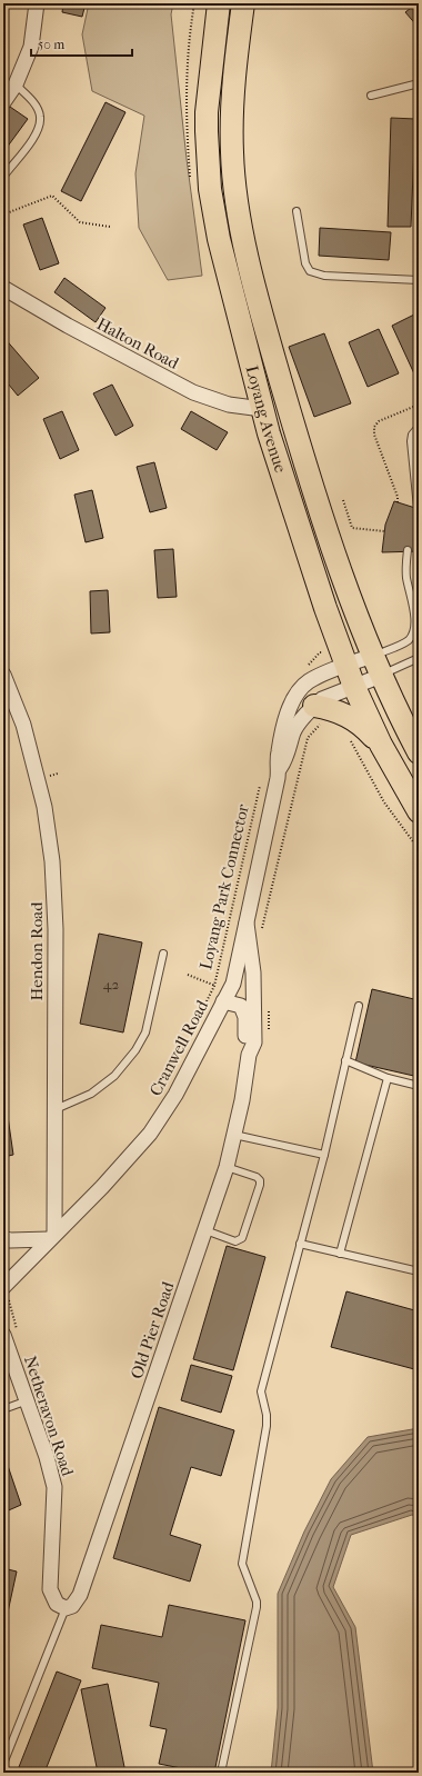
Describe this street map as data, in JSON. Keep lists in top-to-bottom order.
{
  "streets": {
    "main road": ["Loyang Avenue"],
    "street": [
      "Halton Road",
      "Hendon Road",
      "Cranwell Road",
      "Old Pier Road",
      "Netheravon Road"
    ],
    "path": ["Loyang Park Connector"]
  },
  "crossings": [
    ["Halton Road", "Loyang Avenue"],
    ["Loyang Avenue", "Cranwell Road"],
    ["Hendon Road", "Cranwell Road"],
    ["Cranwell Road", "Old Pier Road"],
    ["Old Pier Road", "Netheravon Road"]
  ],
  "house_numbers": ["42"],
  "scale_bar": "50 m"
}
